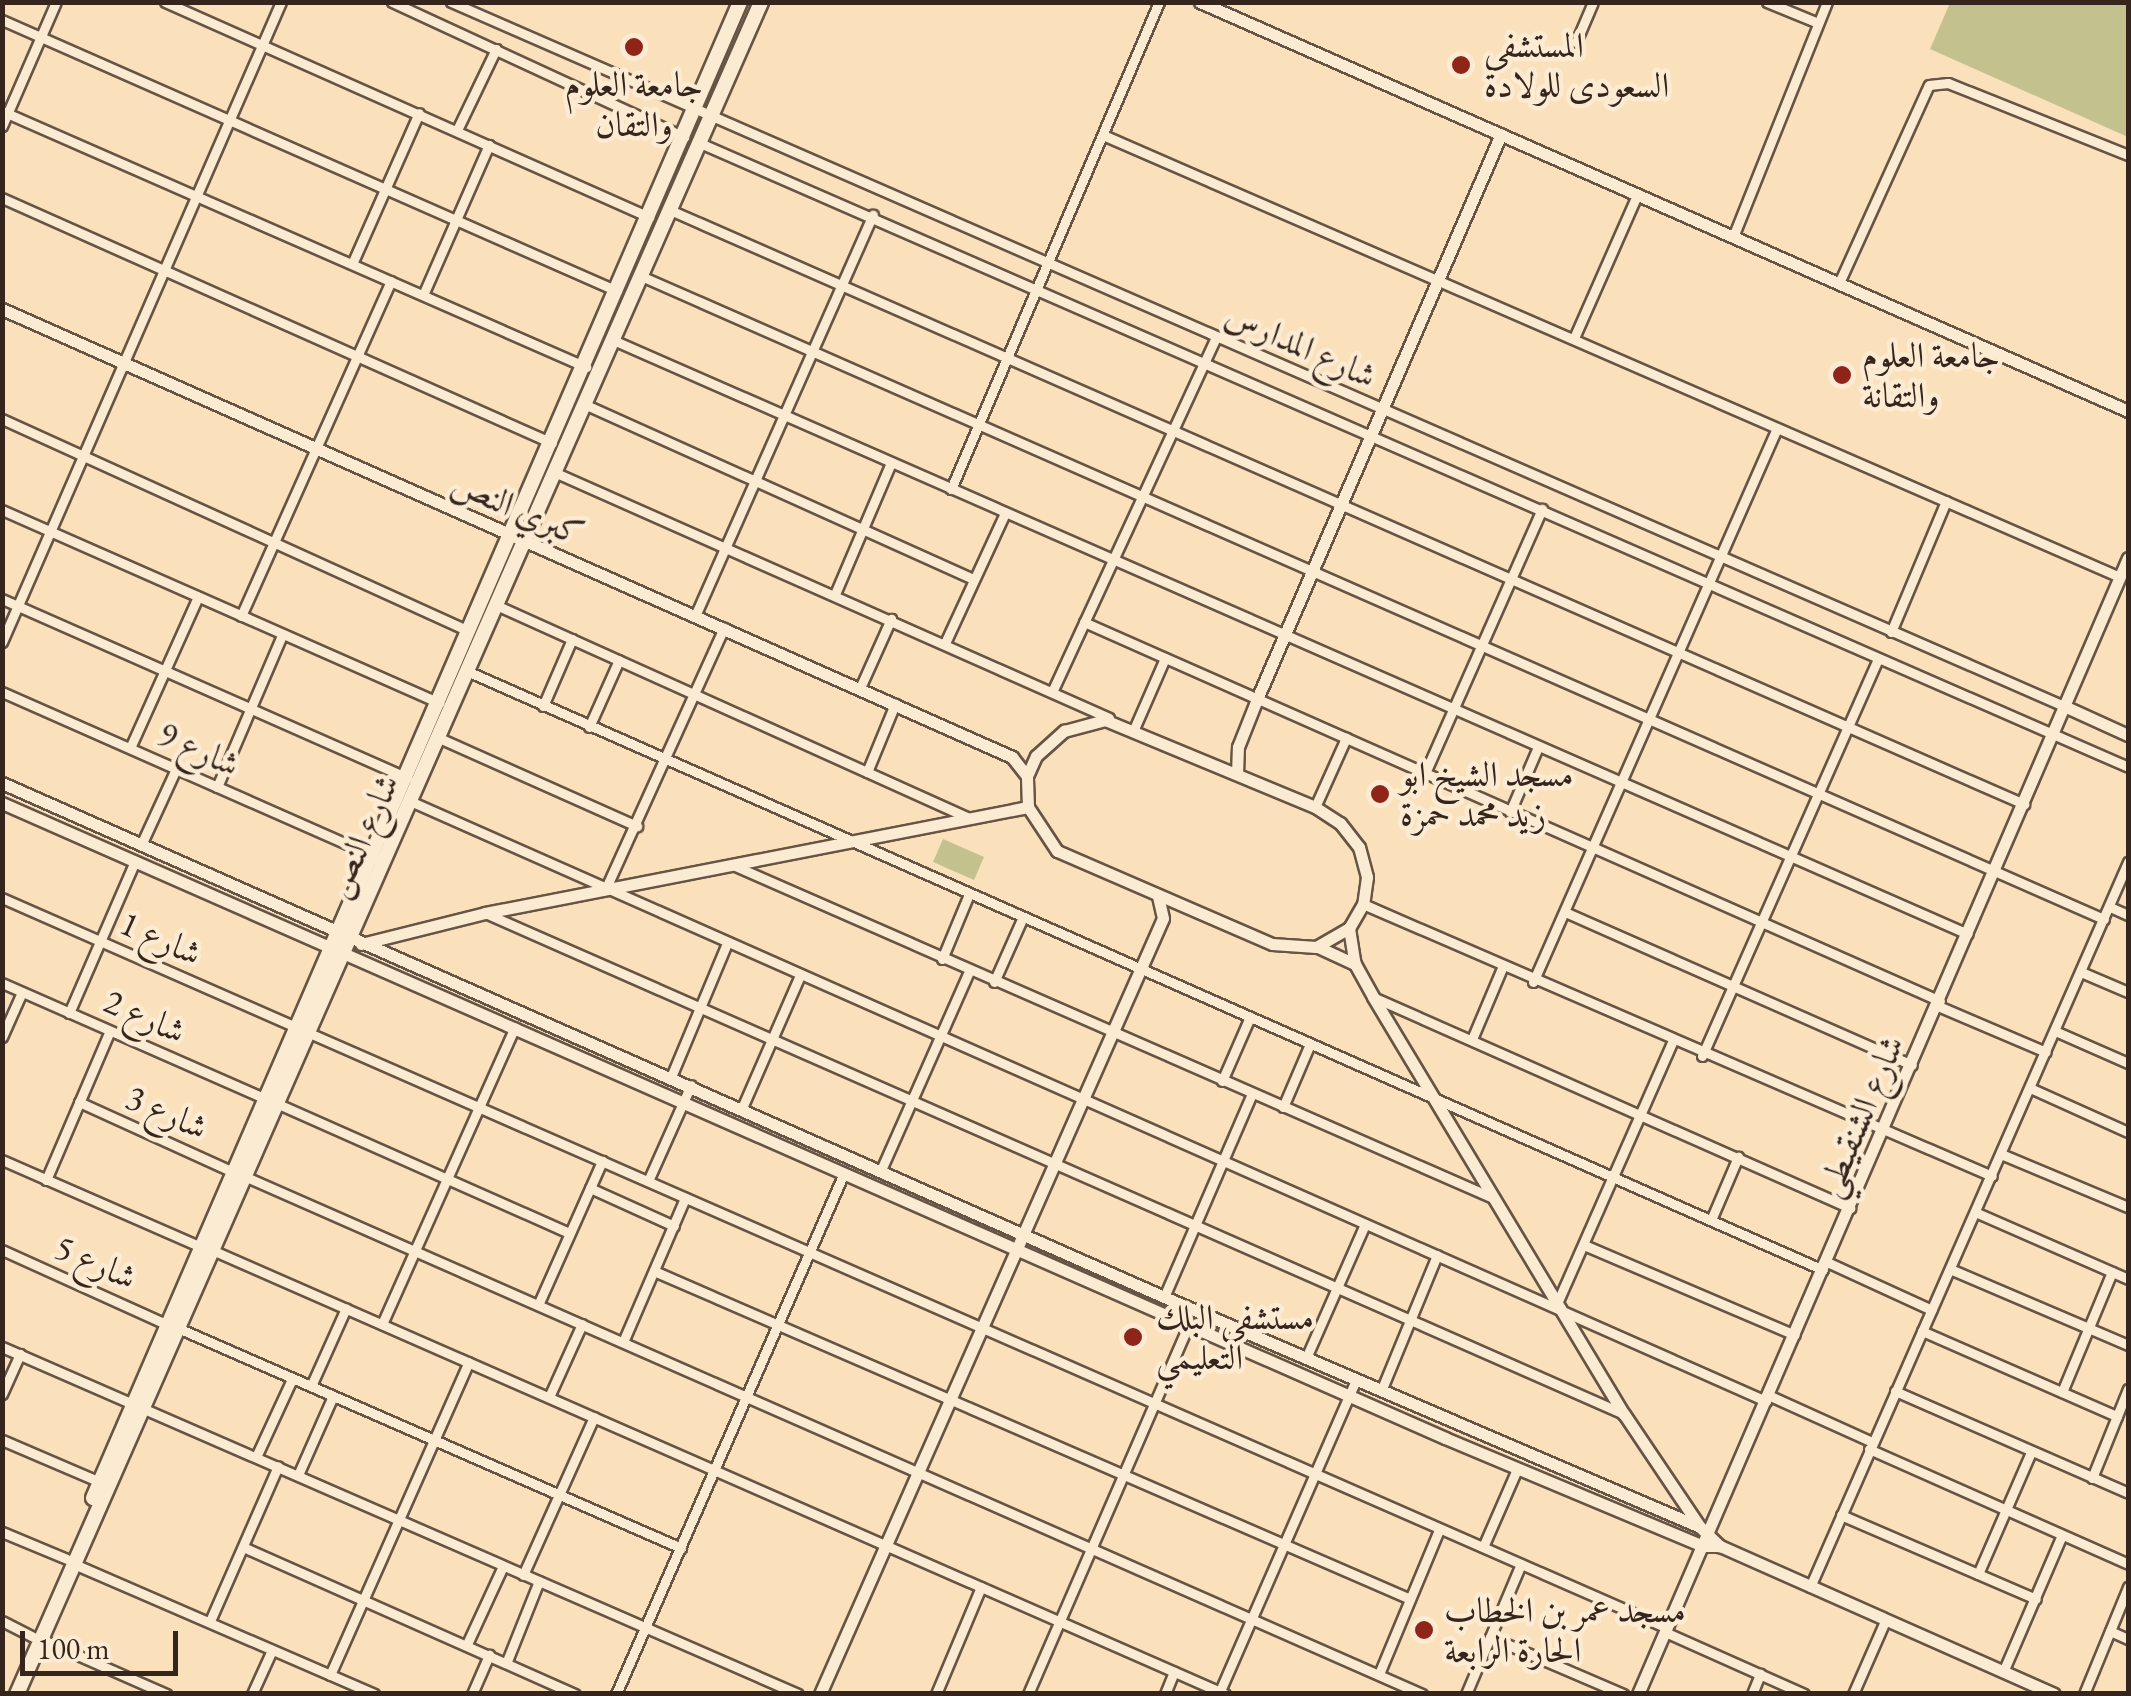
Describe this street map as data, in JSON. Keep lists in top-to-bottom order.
{
  "streets": {
    "main road": ["شارع النص"],
    "street": [
      "شارع المدارس",
      "كبري النص",
      "شارع 9",
      "شارع 1",
      "شارع 2",
      "شارع 3",
      "شارع الشنقيطي",
      "شارع 5"
    ]
  },
  "crossings": [
    ["شارع المدارس", "شارع النص"],
    ["شارع المدارس", "شارع الشنقيطي"],
    ["كبري النص", "شارع النص"],
    ["شارع 9", "شارع النص"],
    ["شارع النص", "شارع 1"],
    ["شارع النص", "شارع 2"],
    ["شارع النص", "شارع 3"],
    ["شارع النص", "شارع 5"],
    ["شارع 1", "شارع الشنقيطي"]
  ],
  "places": [
    "جامعة العلوم والتقان",
    "المستشفى السعودى للولادة",
    "جامعة العلوم والتقانة",
    "مسجد الشيخ ابو زيد محمد حمزة",
    "مستشفى البلك التعليمي",
    "مسجد عمر بن الخطاب الحارة الرابعة"
  ],
  "scale_bar": "100 m"
}
